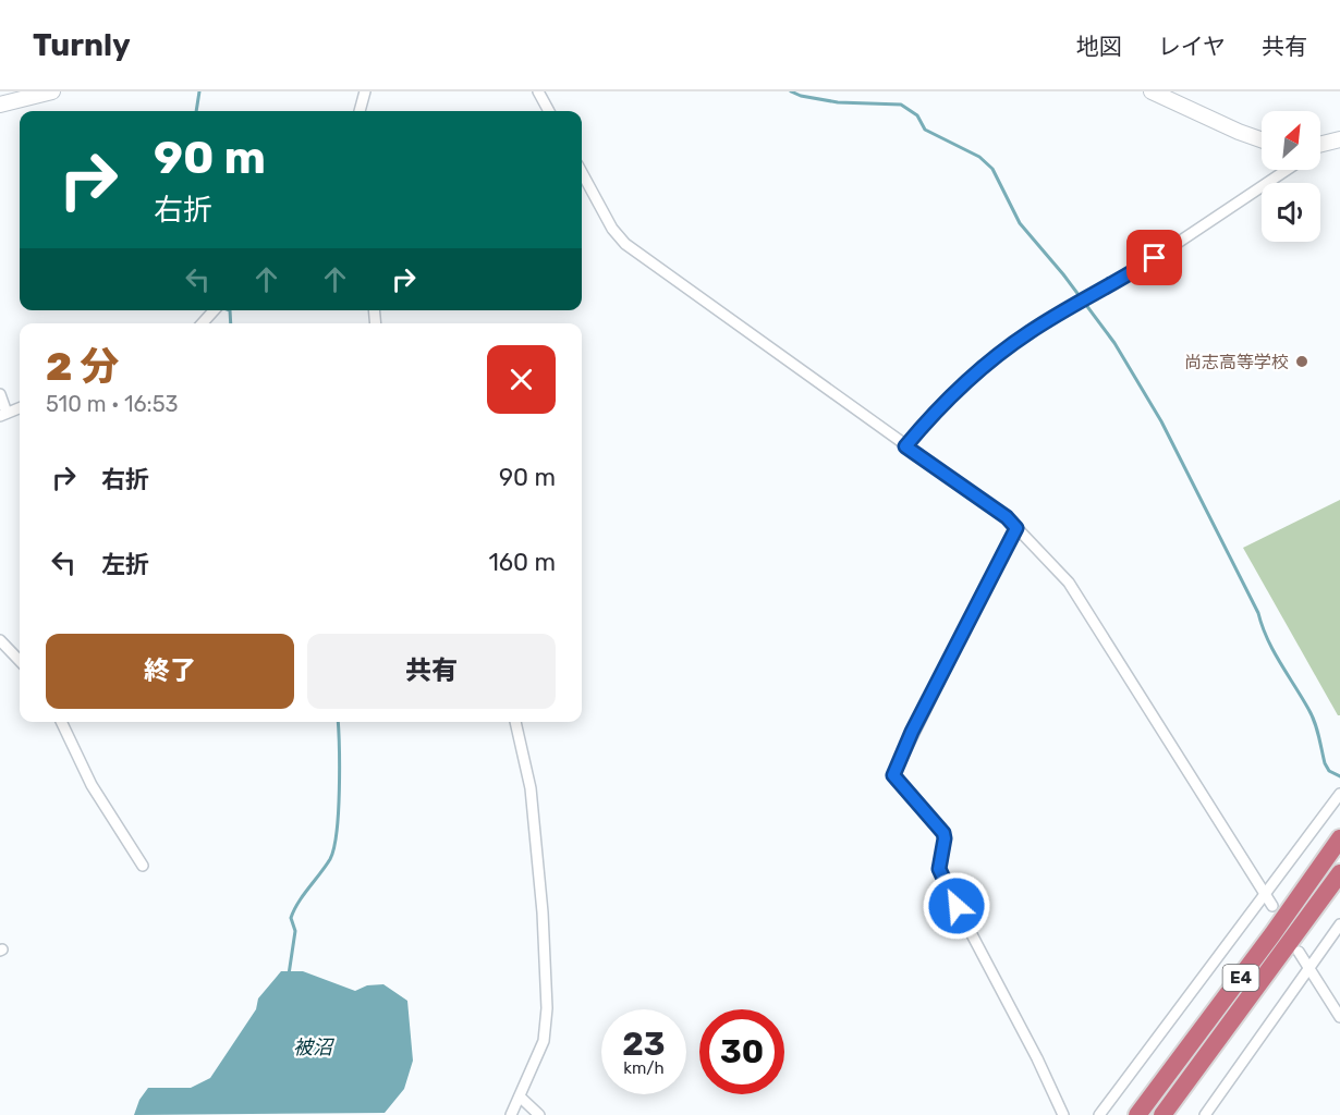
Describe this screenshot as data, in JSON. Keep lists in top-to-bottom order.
{
  "streets": {
    "highway": ["E4"]
  },
  "water": ["被沼"],
  "places": ["尚志高等学校"],
  "north": "top right",
  "page": {
    "header": "Turnly",
    "nav": ["地図", "レイヤ", "共有"],
    "turn": ["90 m", "右折"],
    "heading": ["2 分", "510 m · 16:53"],
    "list": [
      {
        "name": "右折",
        "value": "90 m"
      },
      {
        "name": "左折",
        "value": "160 m"
      }
    ],
    "buttons": ["終了", "共有"],
    "speed": "23 km/h",
    "limit": "30"
  }
}
